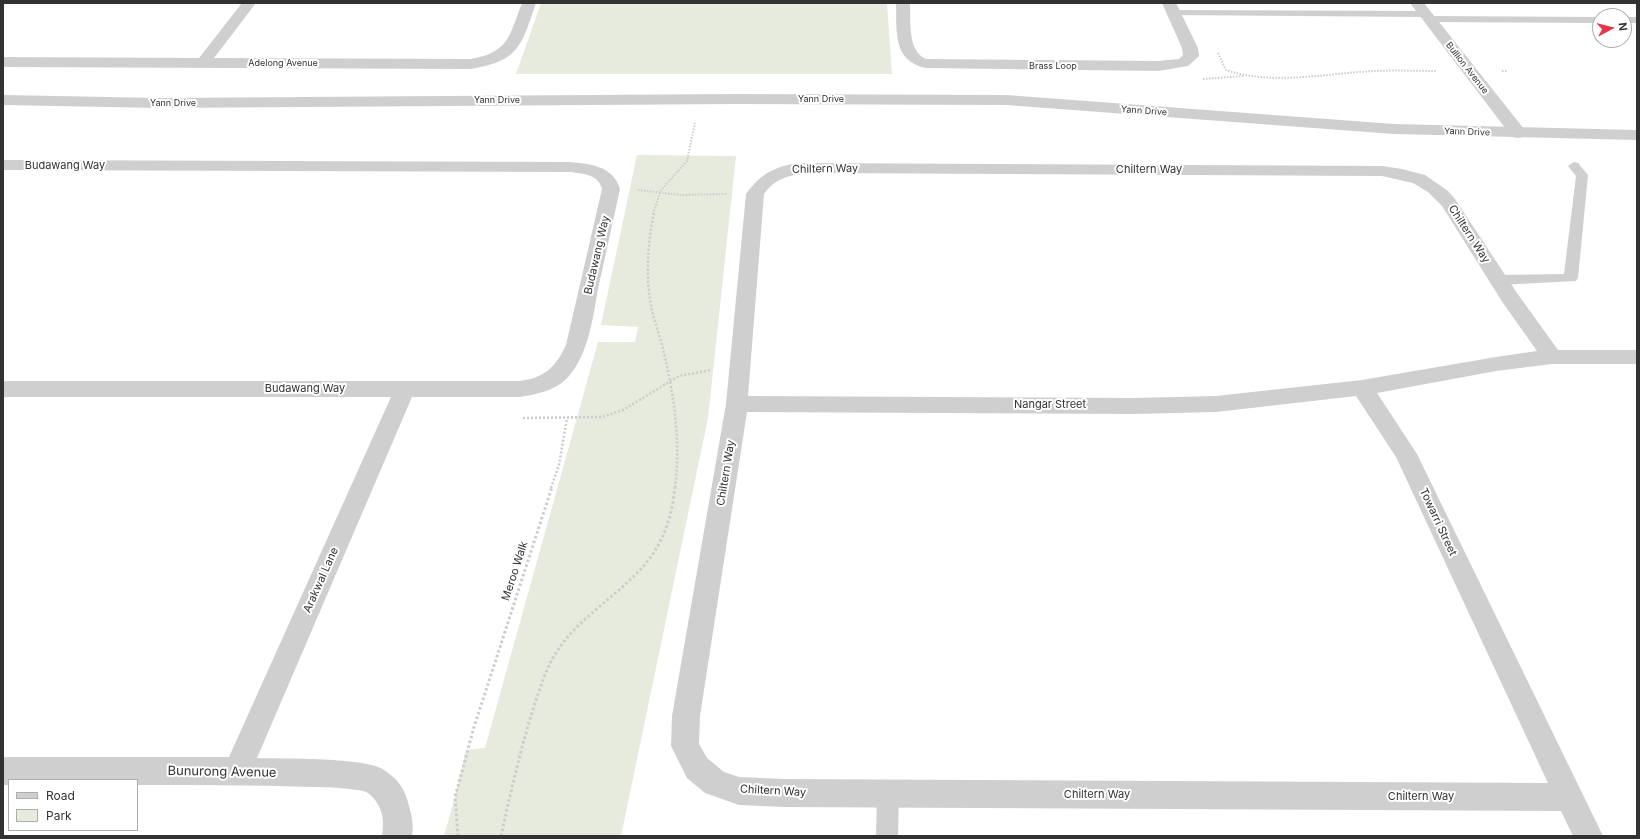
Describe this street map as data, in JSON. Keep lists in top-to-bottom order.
{
  "streets": {
    "street": [
      "Adelong Avenue",
      "Brass Loop",
      "Bullion Avenue",
      "Yann Drive",
      "Budawang Way",
      "Chiltern Way",
      "Nangar Street",
      "Towarri Street",
      "Arakwal Lane",
      "Bunurong Avenue"
    ],
    "path": ["Meroo Walk"]
  },
  "crossings": [
    ["Bullion Avenue", "Yann Drive"],
    ["Budawang Way", "Arakwal Lane"],
    ["Chiltern Way", "Nangar Street"],
    ["Chiltern Way", "Towarri Street"],
    ["Nangar Street", "Towarri Street"],
    ["Arakwal Lane", "Bunurong Avenue"]
  ],
  "legend": ["Road", "Park"],
  "north": "right"
}
